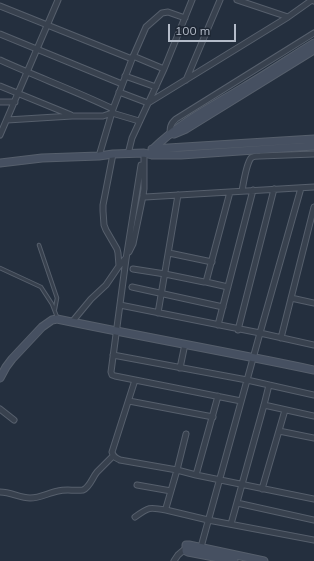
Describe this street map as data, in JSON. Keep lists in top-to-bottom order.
{
  "scale_bar": "100 m"
}
